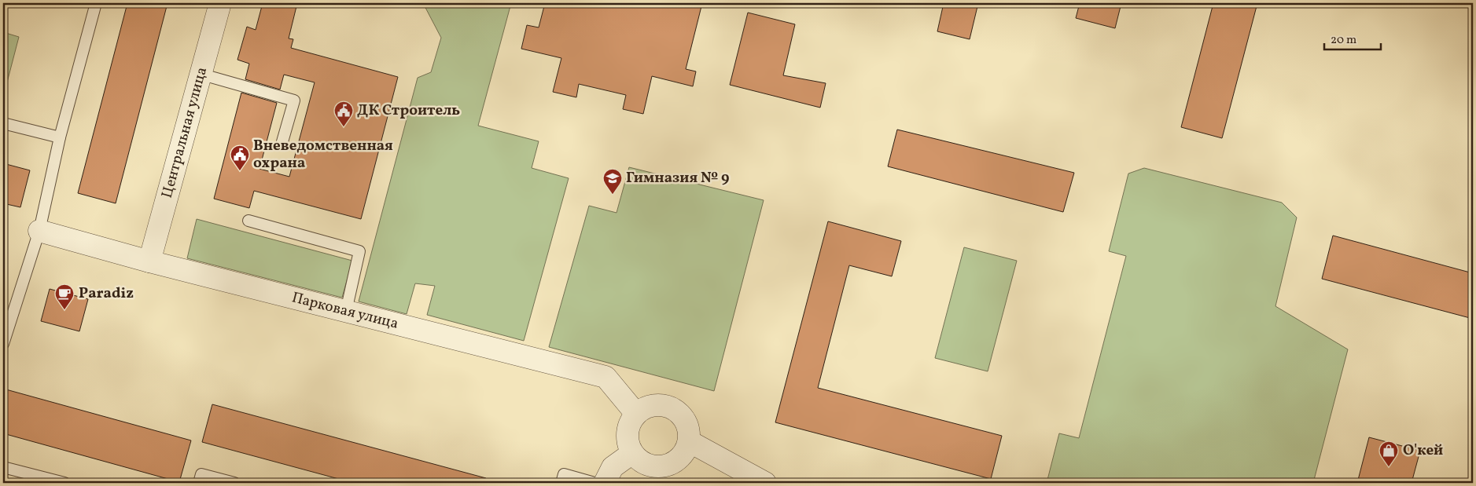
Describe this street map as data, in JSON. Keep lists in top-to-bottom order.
{
  "streets": {
    "street": ["Центральная улица", "Парковая улица"]
  },
  "crossings": [
    ["Центральная улица", "Парковая улица"]
  ],
  "places": {
    "public building": ["ДК Строитель", "Вневедомственная охрана"],
    "school or university": ["Гимназия № 9"],
    "cafe": ["Paradiz"],
    "shop": ["О'кей"]
  },
  "scale_bar": "20 m"
}
